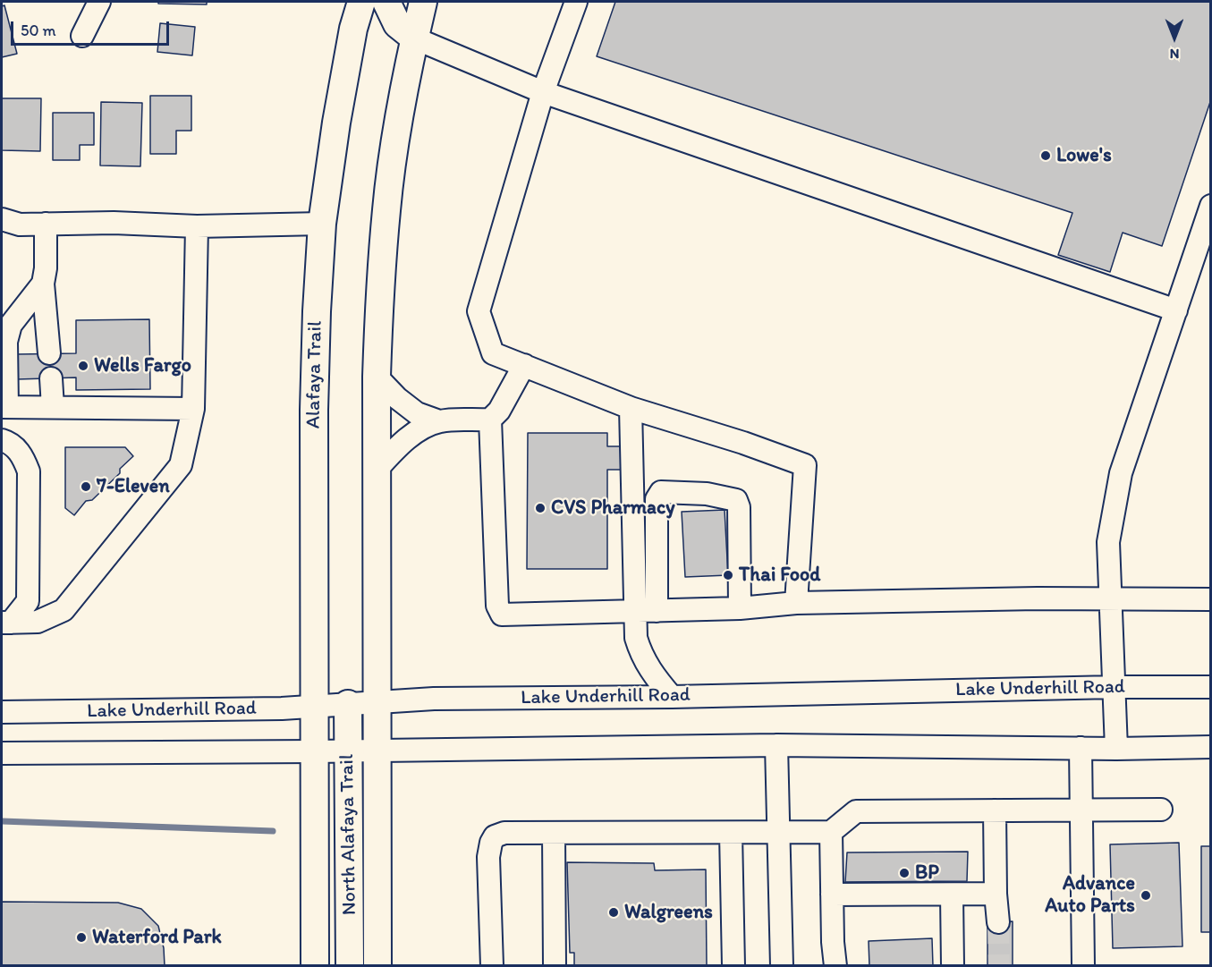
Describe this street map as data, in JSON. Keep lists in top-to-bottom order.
{
  "streets": {
    "main road": ["Alafaya Trail", "North Alafaya Trail"],
    "street": ["Lake Underhill Road"]
  },
  "crossings": [
    ["Alafaya Trail", "Lake Underhill Road"],
    ["Alafaya Trail", "North Alafaya Trail"],
    ["Lake Underhill Road", "North Alafaya Trail"]
  ],
  "places": [
    "Lowe's",
    "Wells Fargo",
    "7-Eleven",
    "CVS Pharmacy",
    "Thai Food",
    "BP",
    "Advance Auto Parts",
    "Walgreens",
    "Waterford Park"
  ],
  "scale_bar": "50 m",
  "north": "bottom"
}
